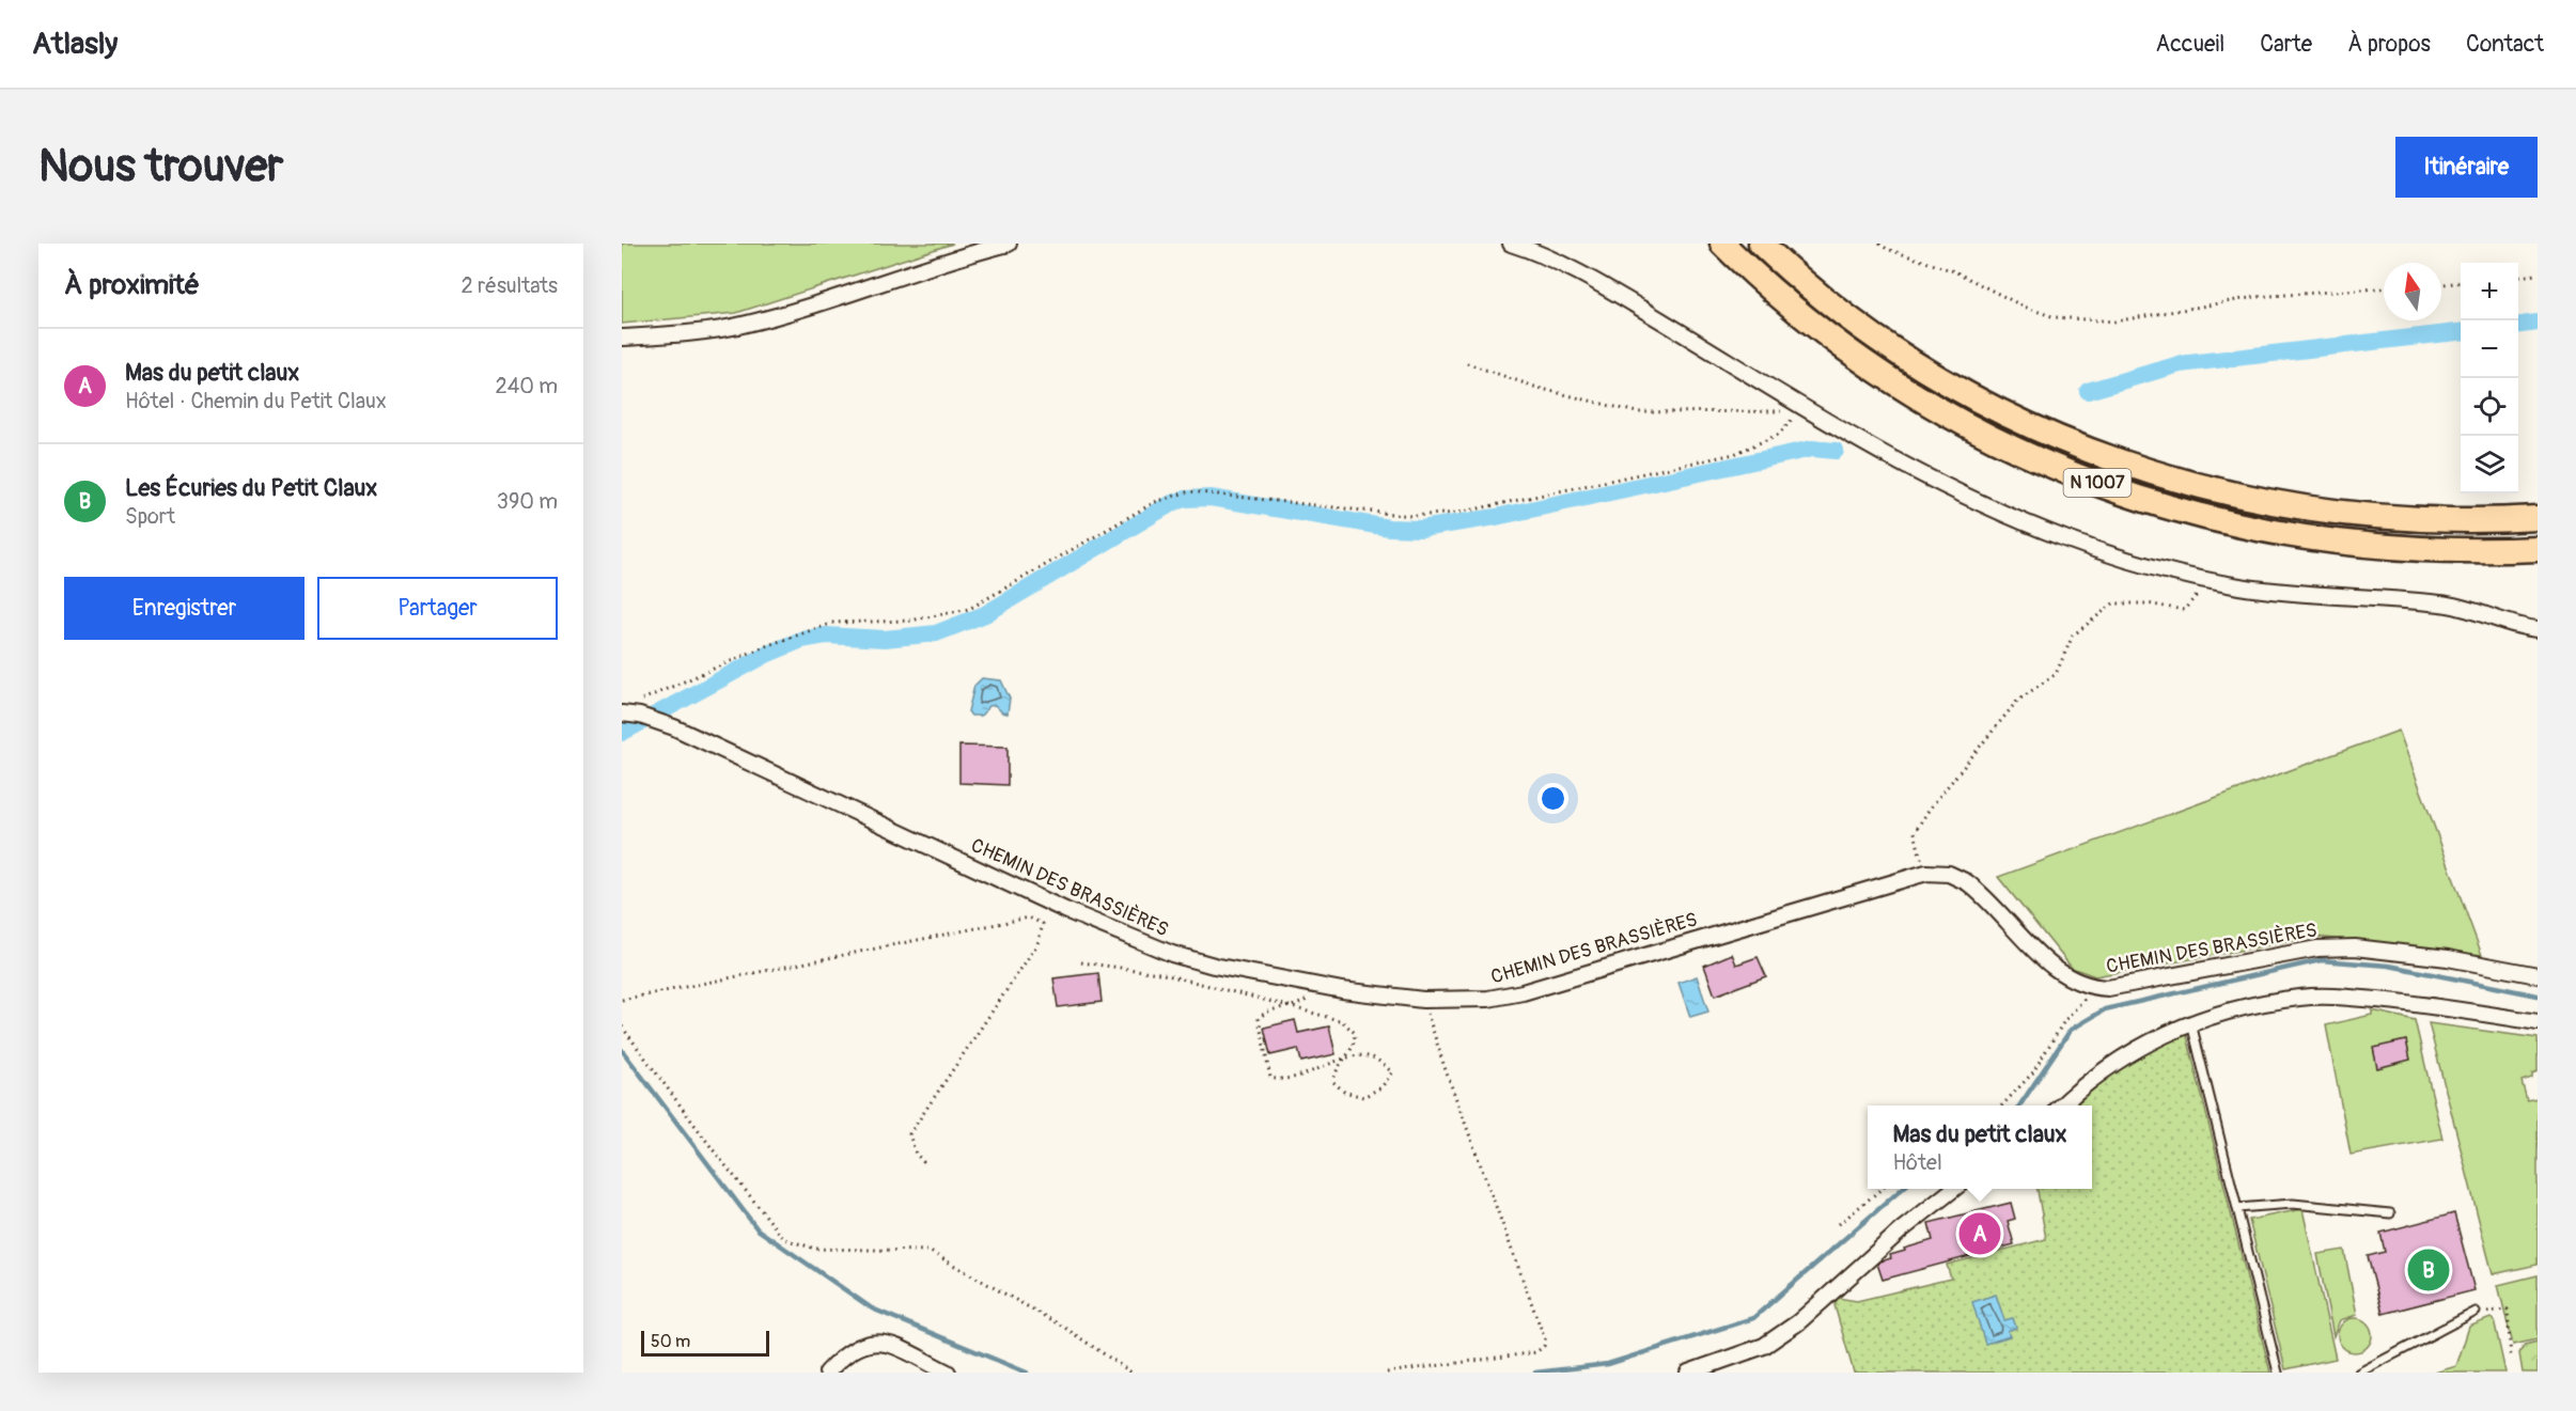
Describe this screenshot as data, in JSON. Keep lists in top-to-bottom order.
{
  "streets": {
    "highway": ["N 1007"],
    "street": ["CHEMIN DES BRASSIÈRES"]
  },
  "scale_bar": "50 m",
  "north": "top",
  "page": {
    "header": "Atlasly",
    "nav": [
      "Accueil",
      "Carte",
      "À propos",
      "Contact"
    ],
    "buttons": [
      "Itinéraire",
      ["Enregistrer", "Partager"]
    ],
    "title": "Nous trouver",
    "heading": ["À proximité", "2 résultats"],
    "map_buttons": ["+", "−"],
    "list": [
      {
        "mark": "A",
        "name": "Mas du petit claux",
        "note": "Hôtel · Chemin du Petit Claux",
        "value": "240 m"
      },
      {
        "mark": "B",
        "name": "Les Écuries du Petit Claux",
        "note": "Sport",
        "value": "390 m"
      }
    ],
    "popup": ["Mas du petit claux", "Hôtel"],
    "pins": ["A", "B"],
    "scale": "50 m"
  }
}
